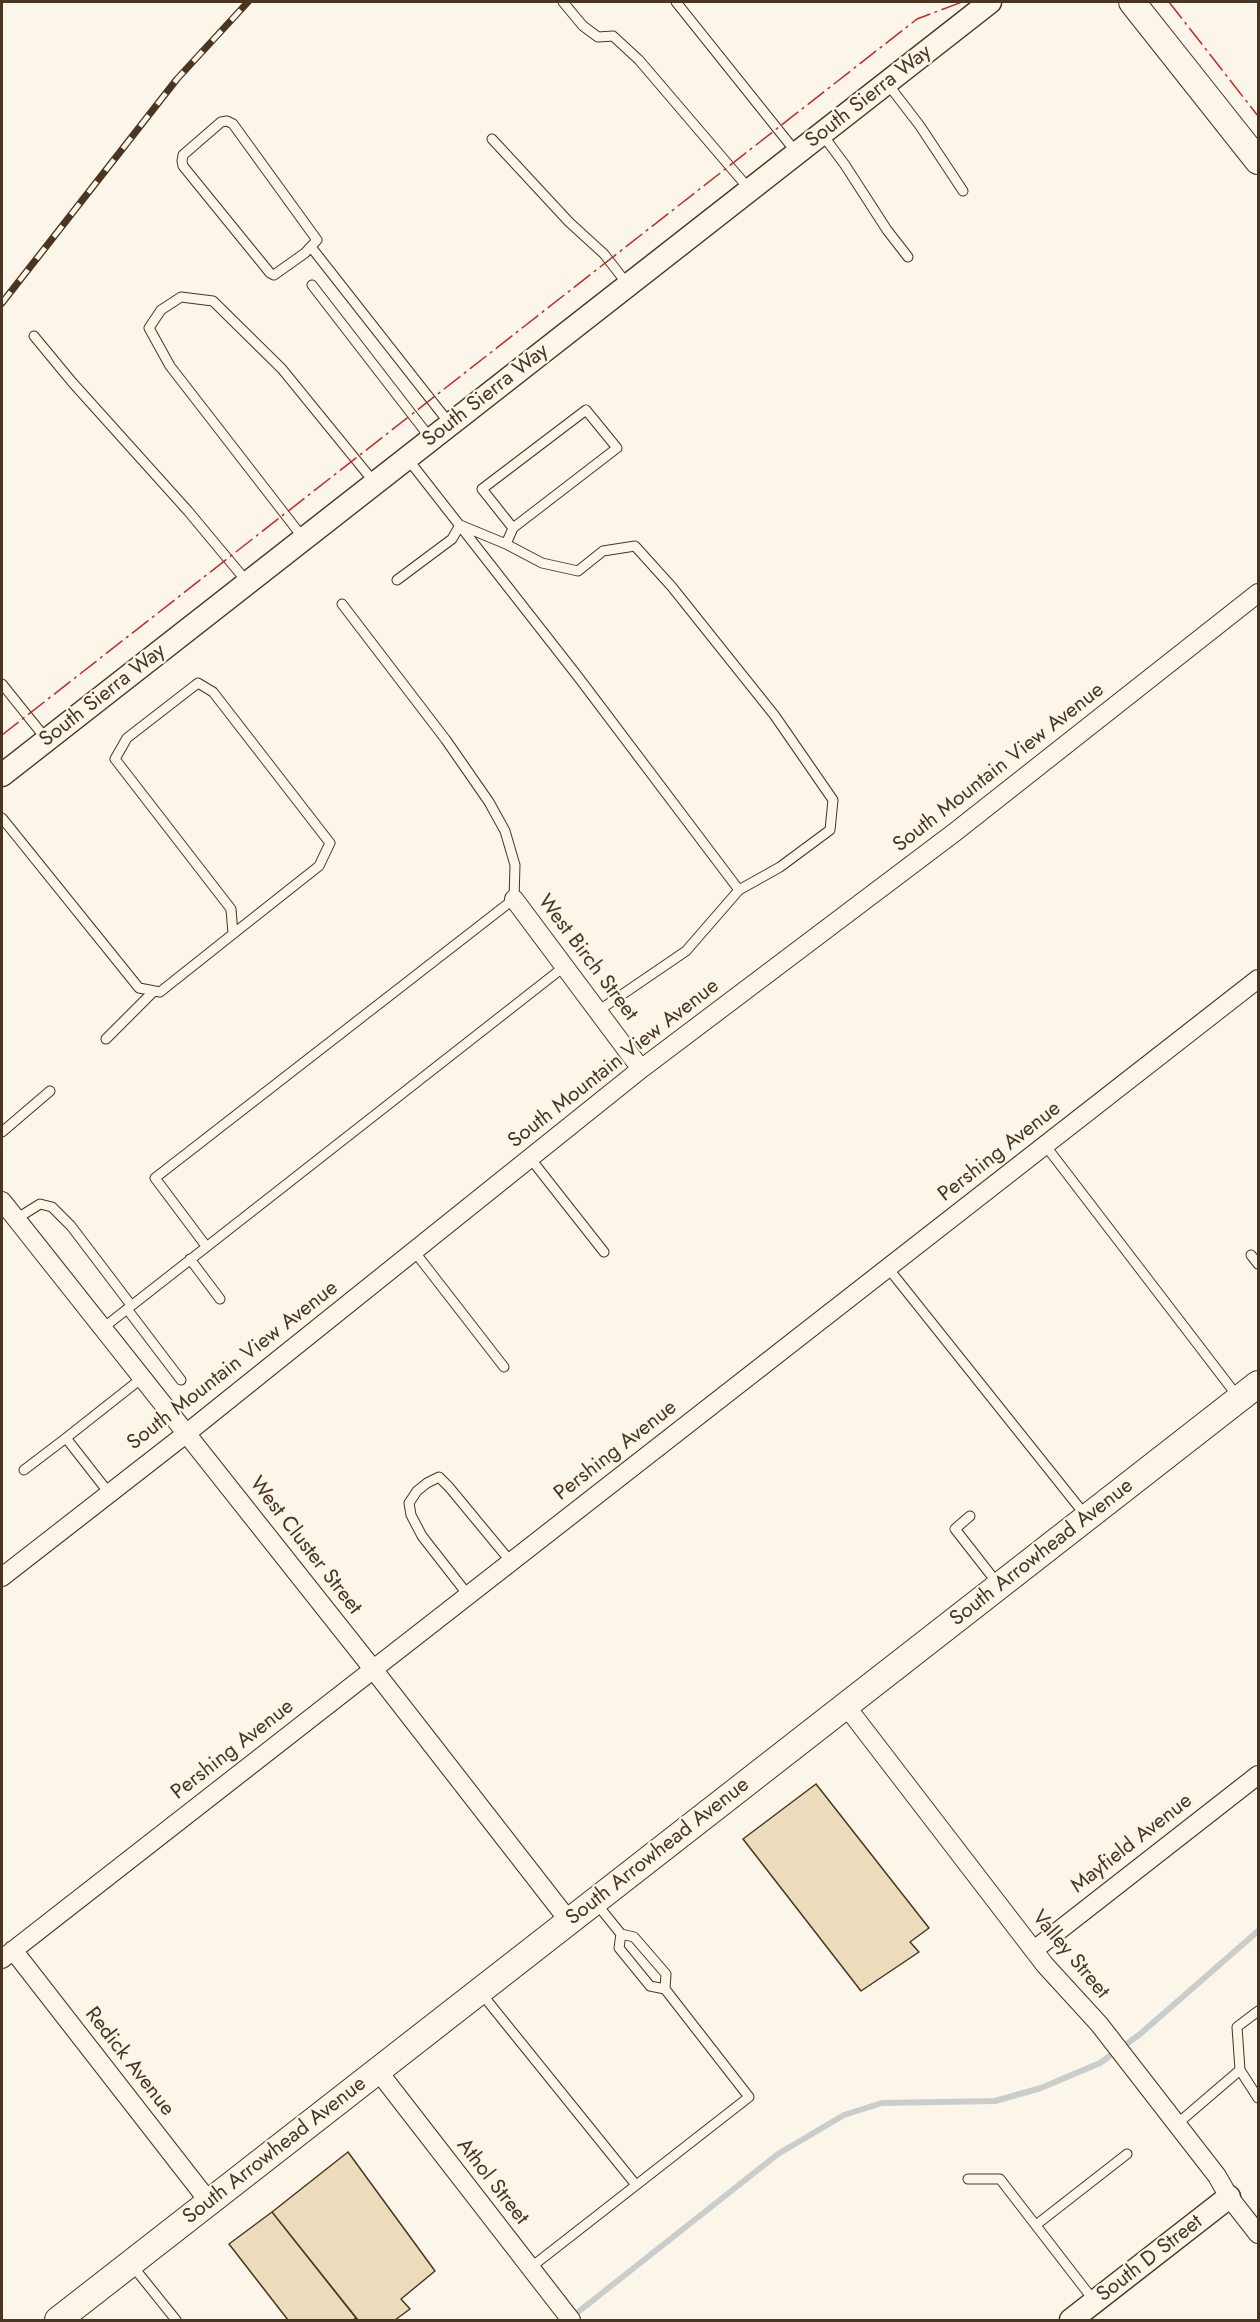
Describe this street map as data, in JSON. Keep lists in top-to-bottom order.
{
  "streets": {
    "main road": ["South Arrowhead Avenue"],
    "street": [
      "South Sierra Way",
      "South Mountain View Avenue",
      "West Birch Street",
      "Pershing Avenue",
      "West Cluster Street",
      "Mayfield Avenue",
      "Valley Street",
      "Redick Avenue",
      "Athol Street",
      "South D Street"
    ]
  },
  "crossings": [
    ["South Mountain View Avenue", "West Birch Street"],
    ["South Mountain View Avenue", "West Cluster Street"],
    ["Pershing Avenue", "West Cluster Street"],
    ["Pershing Avenue", "Redick Avenue"],
    ["West Cluster Street", "South Arrowhead Avenue"],
    ["South Arrowhead Avenue", "Valley Street"],
    ["South Arrowhead Avenue", "Redick Avenue"],
    ["South Arrowhead Avenue", "Athol Street"],
    ["Mayfield Avenue", "Valley Street"],
    ["Valley Street", "South D Street"]
  ]
}
